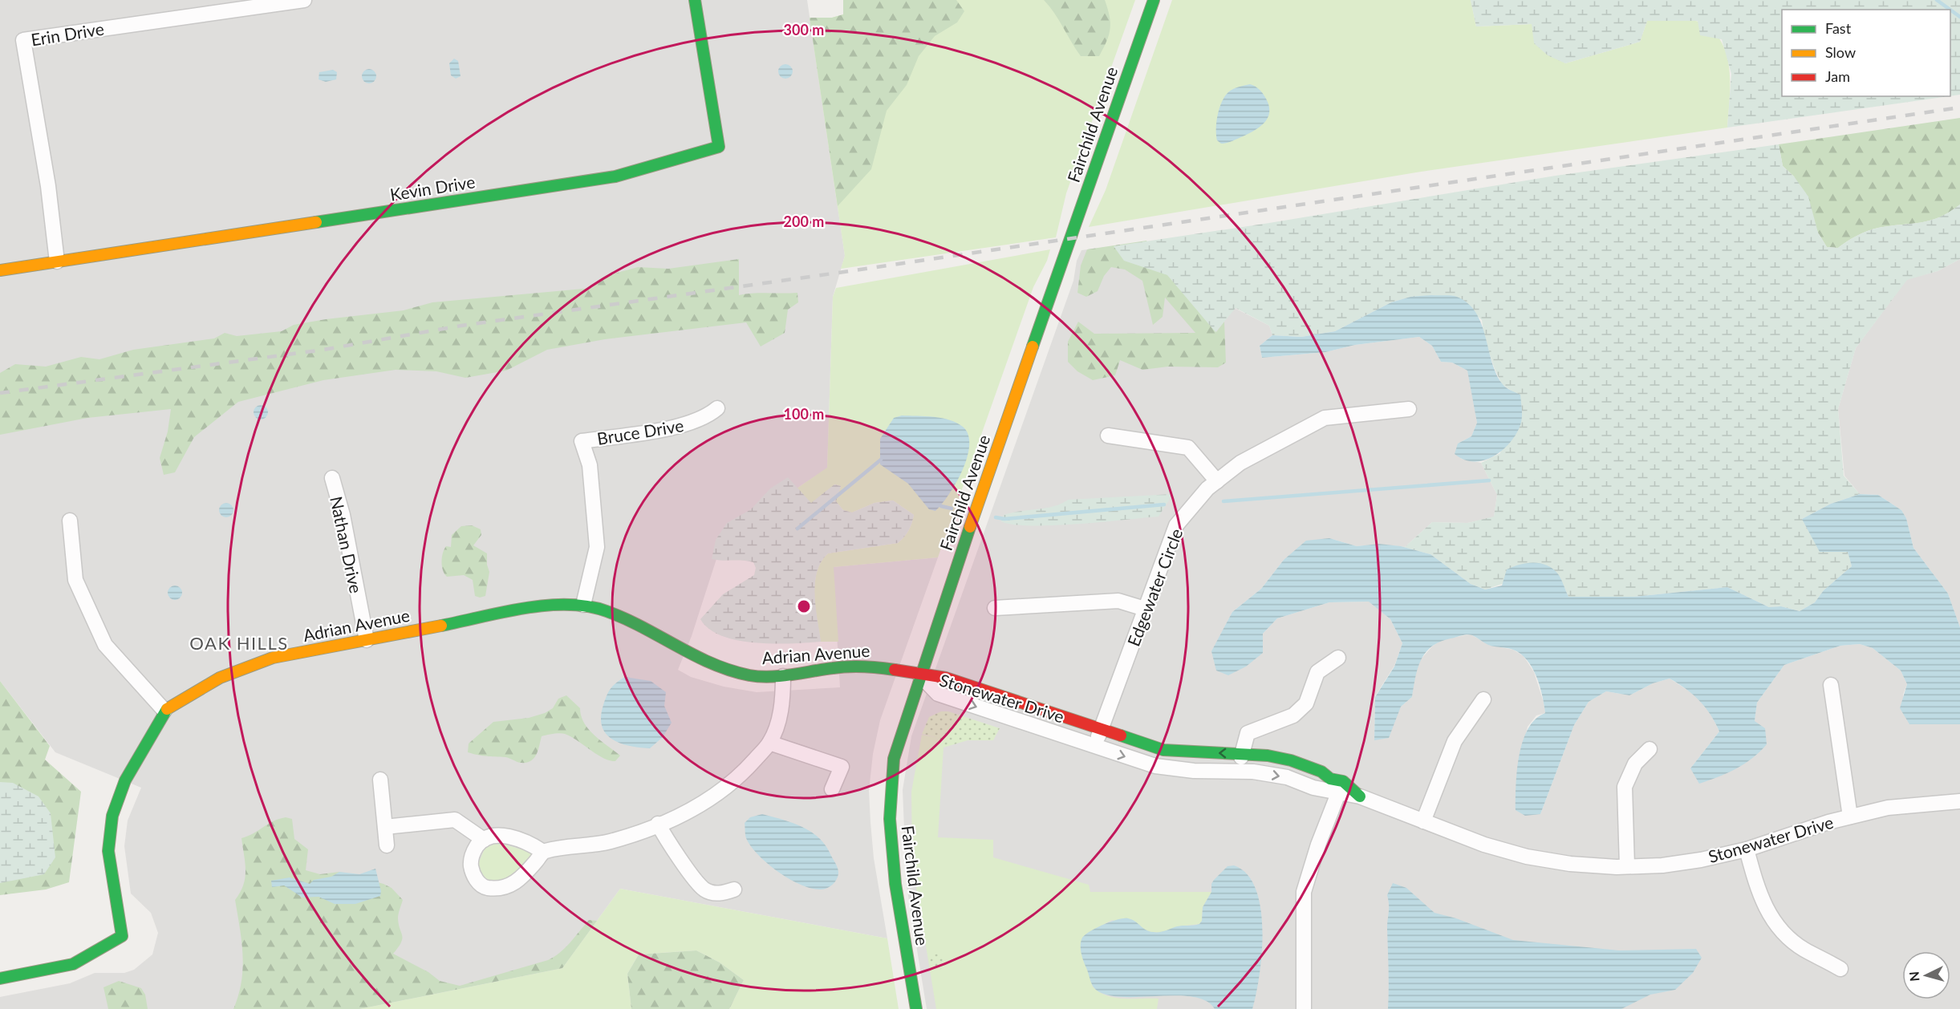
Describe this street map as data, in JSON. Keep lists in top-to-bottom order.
{
  "streets": {
    "street": [
      "Erin Drive",
      "Fairchild Avenue",
      "Kevin Drive",
      "Bruce Drive",
      "Nathan Drive",
      "Edgewater Circle",
      "Adrian Avenue",
      "Stonewater Drive"
    ]
  },
  "crossings": [
    ["Erin Drive", "Kevin Drive"],
    ["Fairchild Avenue", "Adrian Avenue"],
    ["Fairchild Avenue", "Stonewater Drive"],
    ["Bruce Drive", "Adrian Avenue"],
    ["Nathan Drive", "Adrian Avenue"],
    ["Edgewater Circle", "Stonewater Drive"],
    ["Adrian Avenue", "Stonewater Drive"]
  ],
  "districts": ["OAK HILLS"],
  "legend": ["Fast", "Slow", "Jam"],
  "north": "left",
  "rings": ["300 m", "200 m", "100 m"]
}
